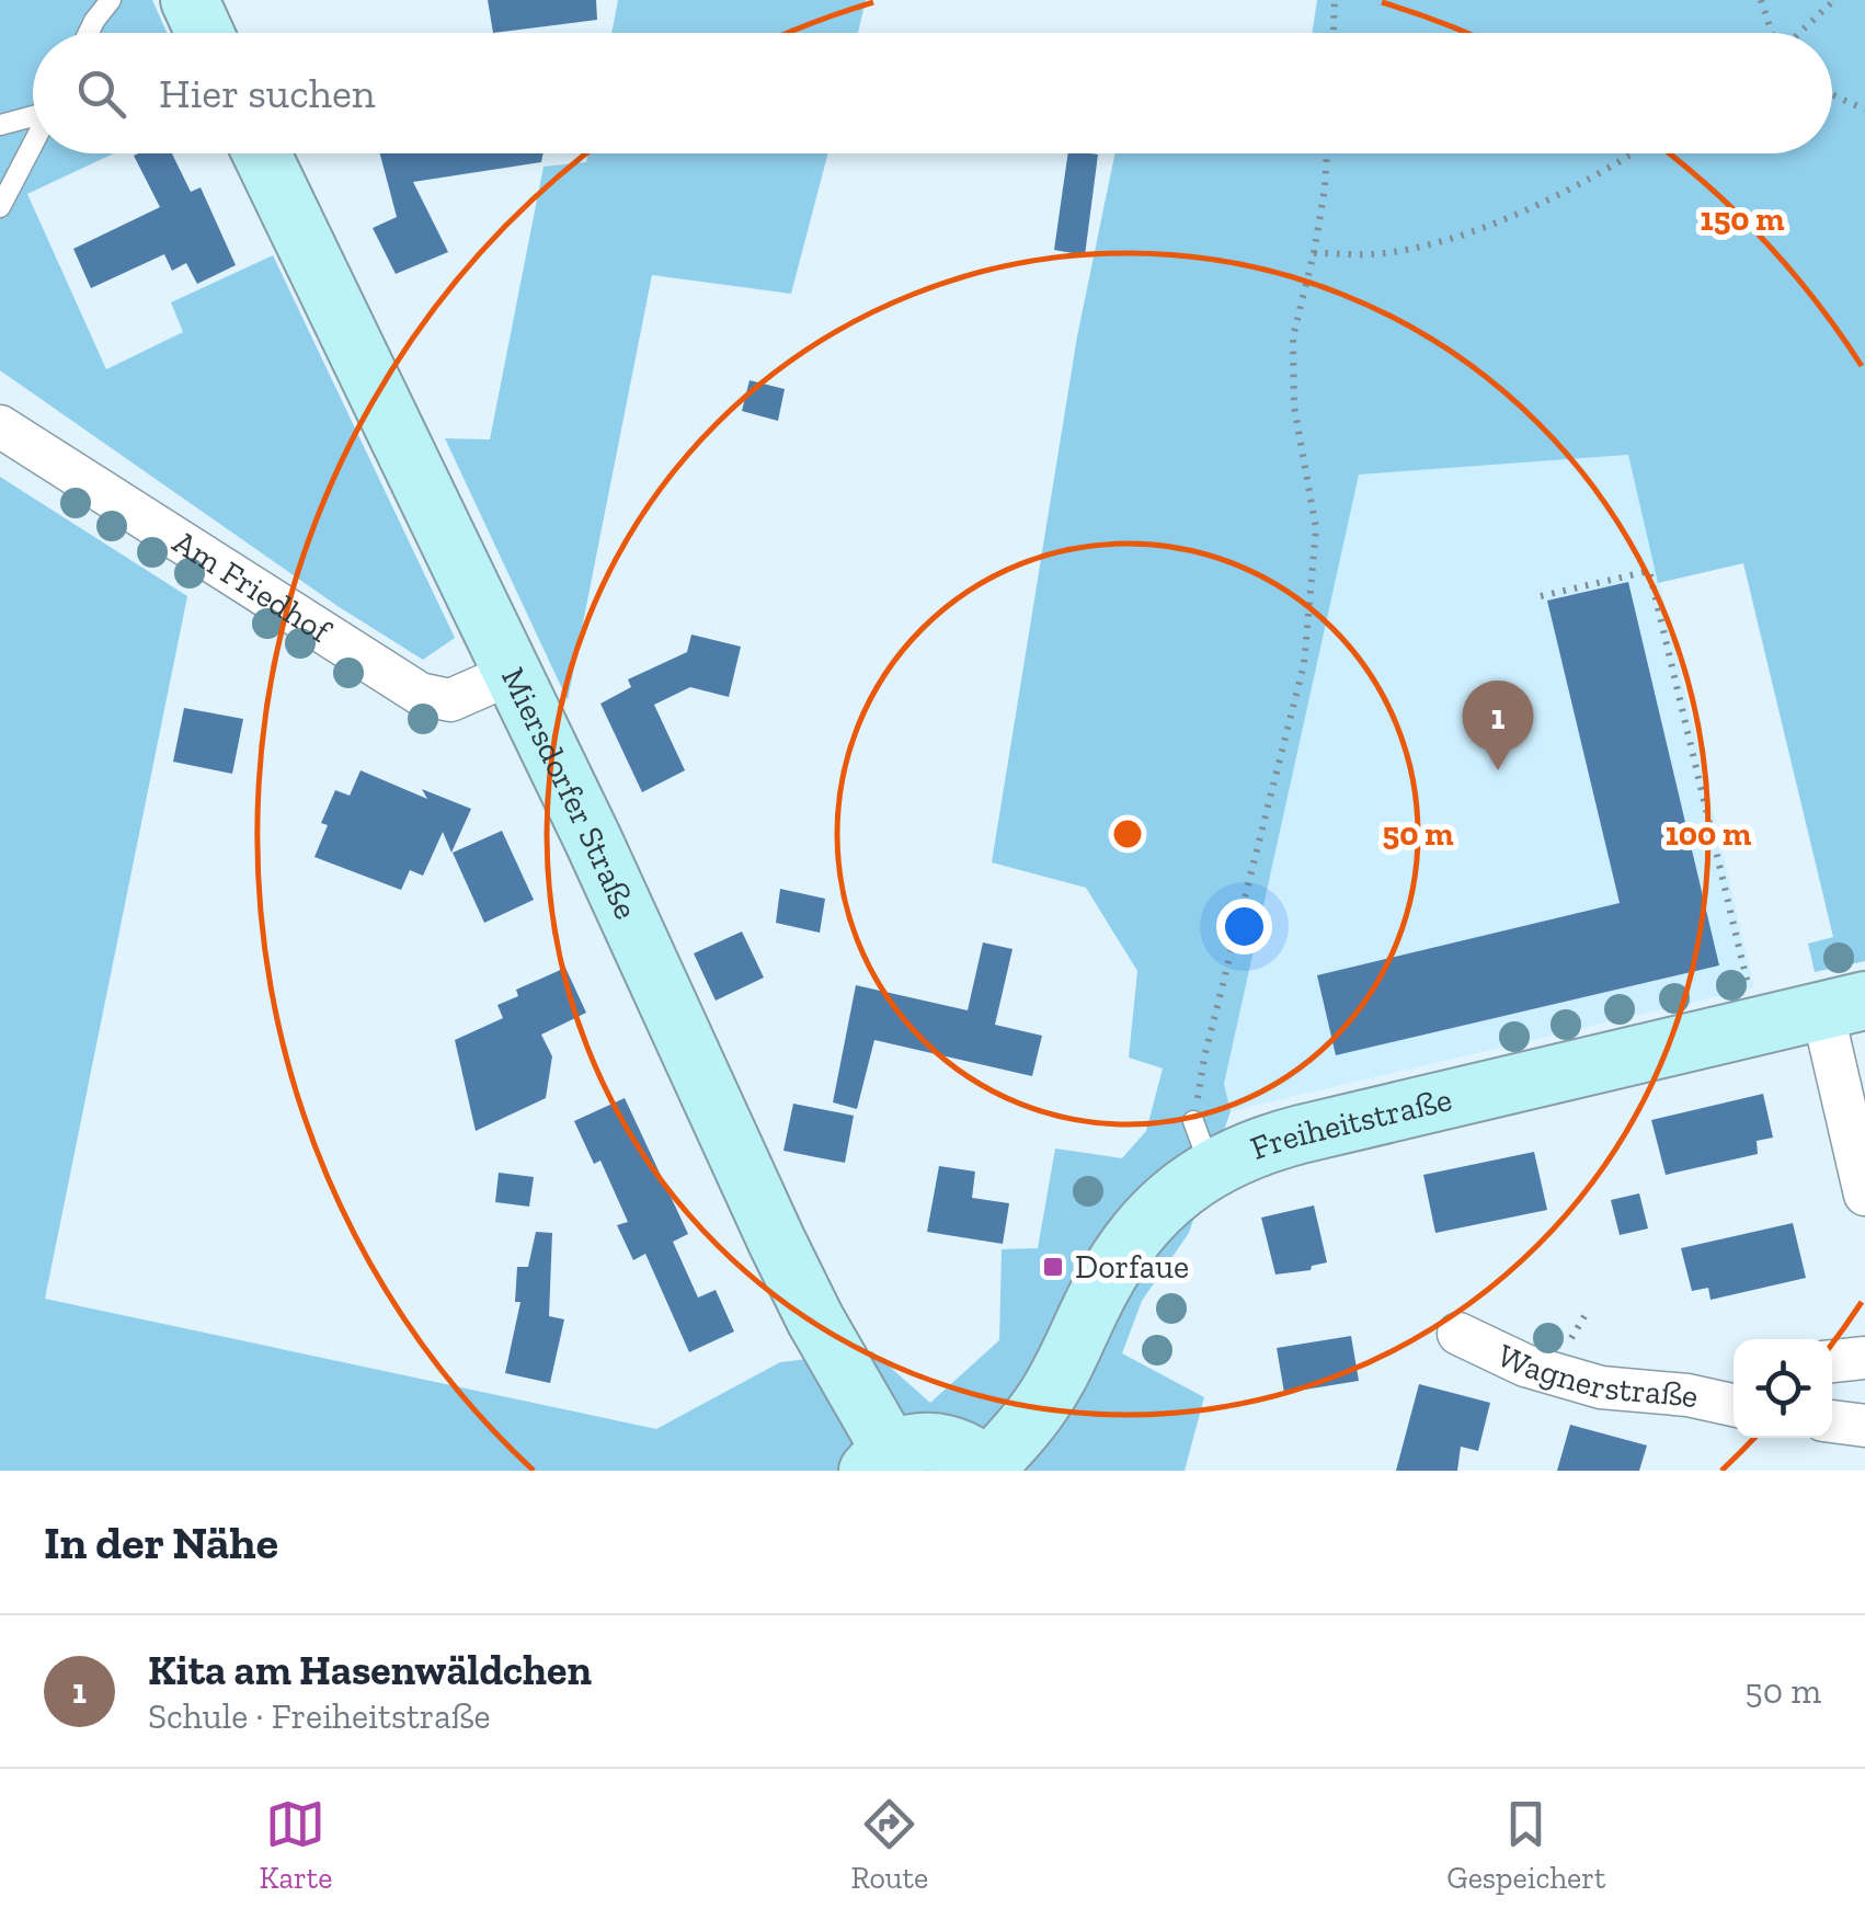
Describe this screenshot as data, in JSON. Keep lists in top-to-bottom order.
{
  "streets": {
    "street": [
      "Am Friedhof",
      "Miersdorfer Straße",
      "Freiheitstraße",
      "Wagnerstraße"
    ]
  },
  "crossings": [
    ["Am Friedhof", "Miersdorfer Straße"]
  ],
  "places": {
    "transit": ["Dorfaue"]
  },
  "page": {
    "search": "Hier suchen",
    "pins": "1",
    "heading": "In der Nähe",
    "list": [
      {
        "mark": "1",
        "name": "Kita am Hasenwäldchen",
        "note": "Schule · Freiheitstraße",
        "value": "50 m"
      }
    ],
    "nav": ["Karte", "Route", "Gespeichert"]
  },
  "rings": ["150 m", "50 m", "100 m"]
}
